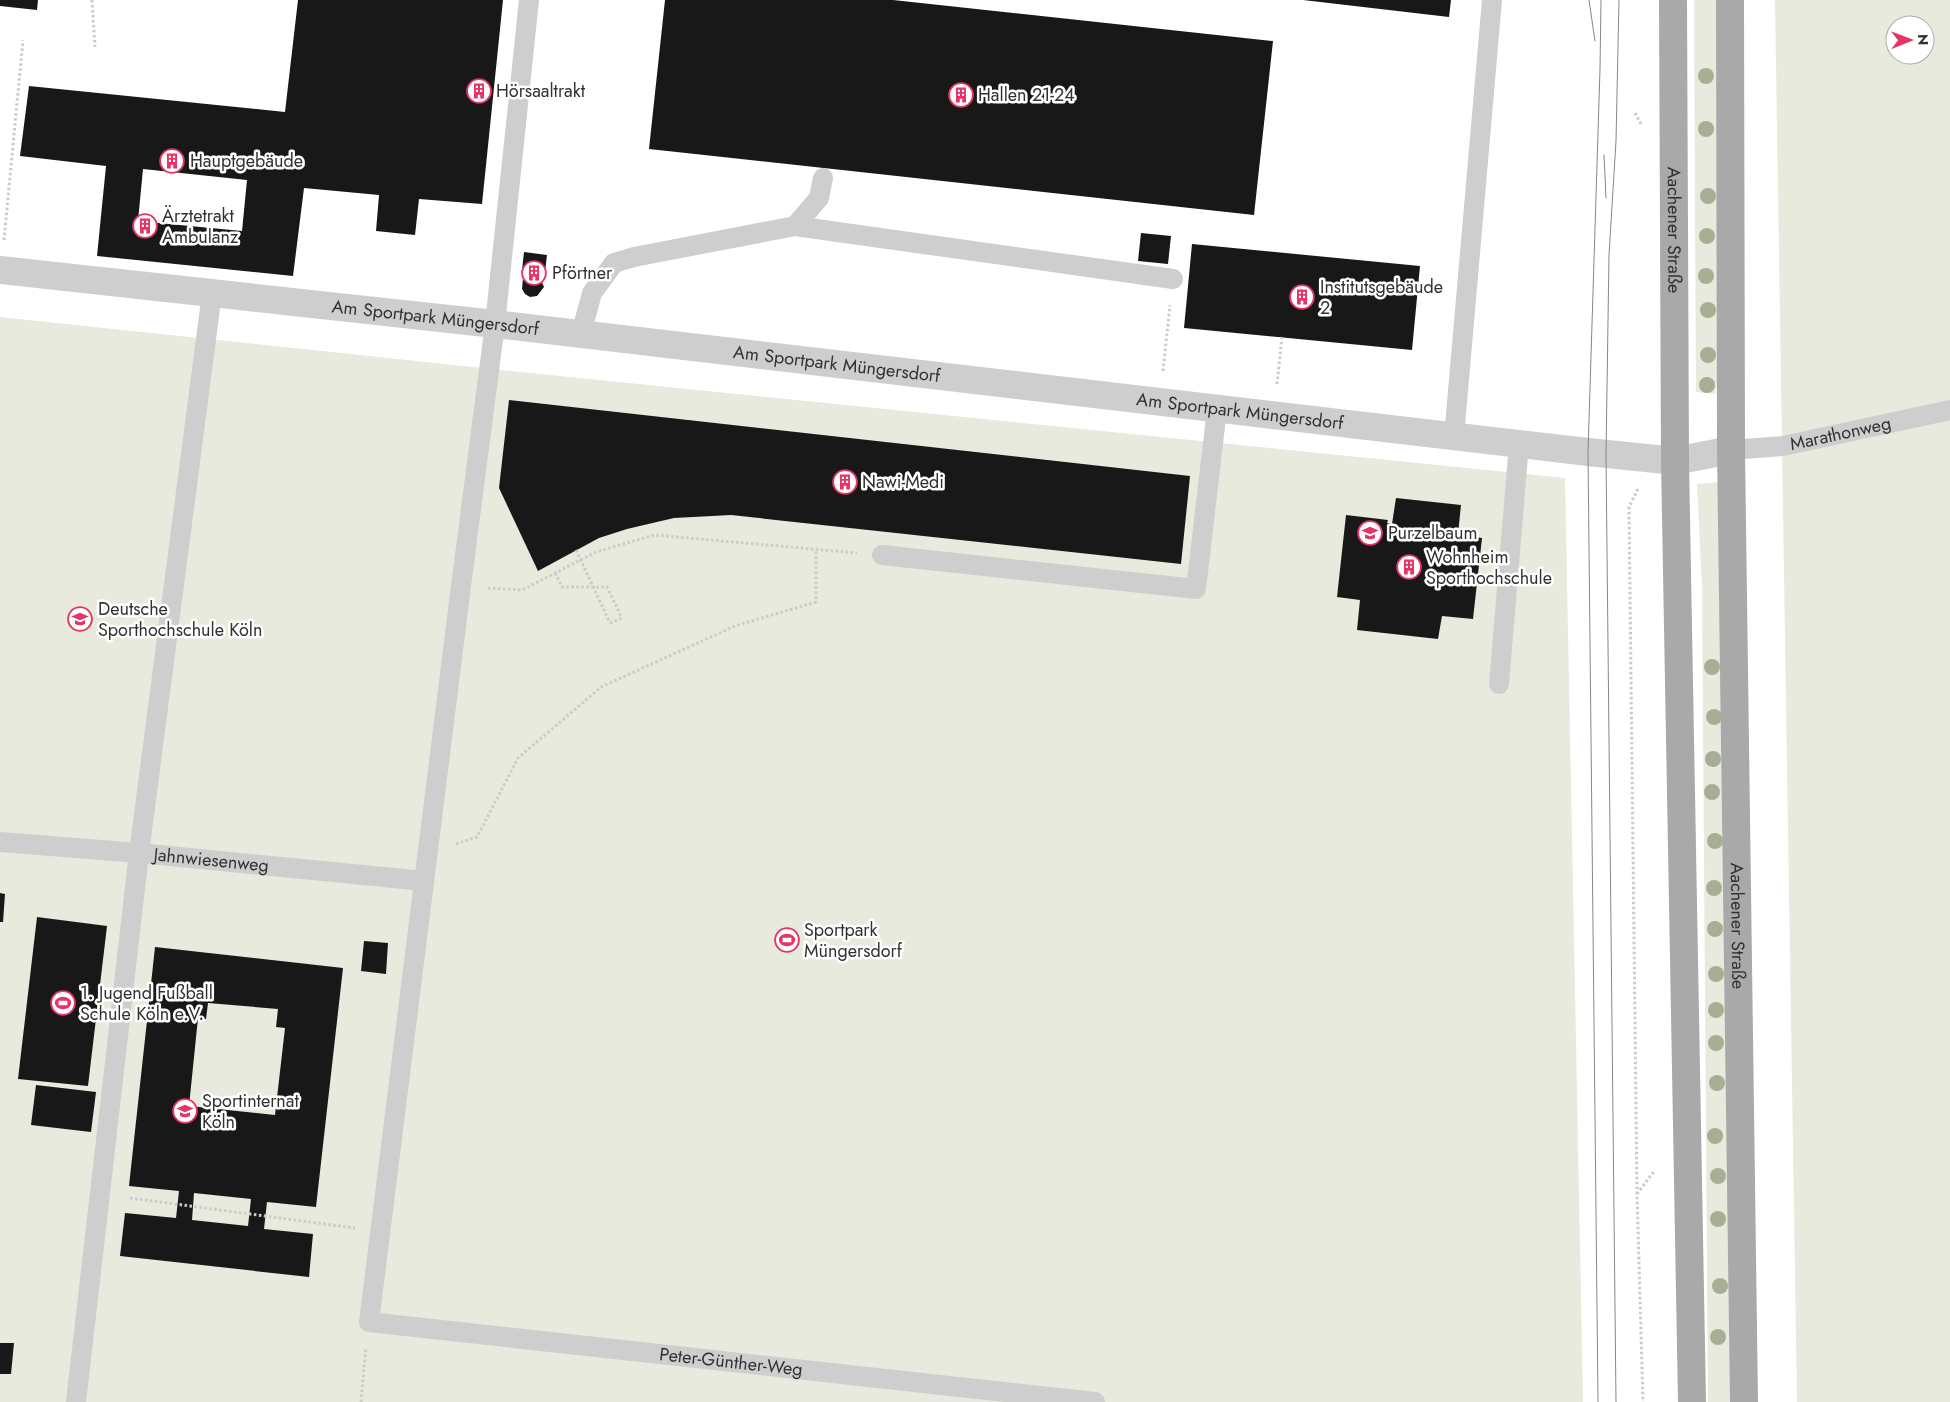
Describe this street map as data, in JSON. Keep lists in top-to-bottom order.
{
  "streets": {
    "main road": ["Aachener Straße"],
    "street": ["Am Sportpark Müngersdorf"],
    "lane": ["Marathonweg", "Jahnwiesenweg", "Peter-Günther-Weg"]
  },
  "crossings": [
    ["Aachener Straße", "Am Sportpark Müngersdorf"],
    ["Aachener Straße", "Marathonweg"]
  ],
  "places": {
    "building": [
      "Hörsaaltrakt",
      "Hallen 21-24",
      "Hauptgebäude",
      "Ärztetrakt Ambulanz",
      "Pförtner",
      "Institutsgebäude 2",
      "Nawi-Medi",
      "Wohnheim Sporthochschule"
    ],
    "school or university": ["Purzelbaum", "Deutsche Sporthochschule Köln", "Sportinternat Köln"],
    "sports": ["Sportpark Müngersdorf", "1. Jugend Fußball Schule Köln e.V."]
  },
  "north": "right"
}
